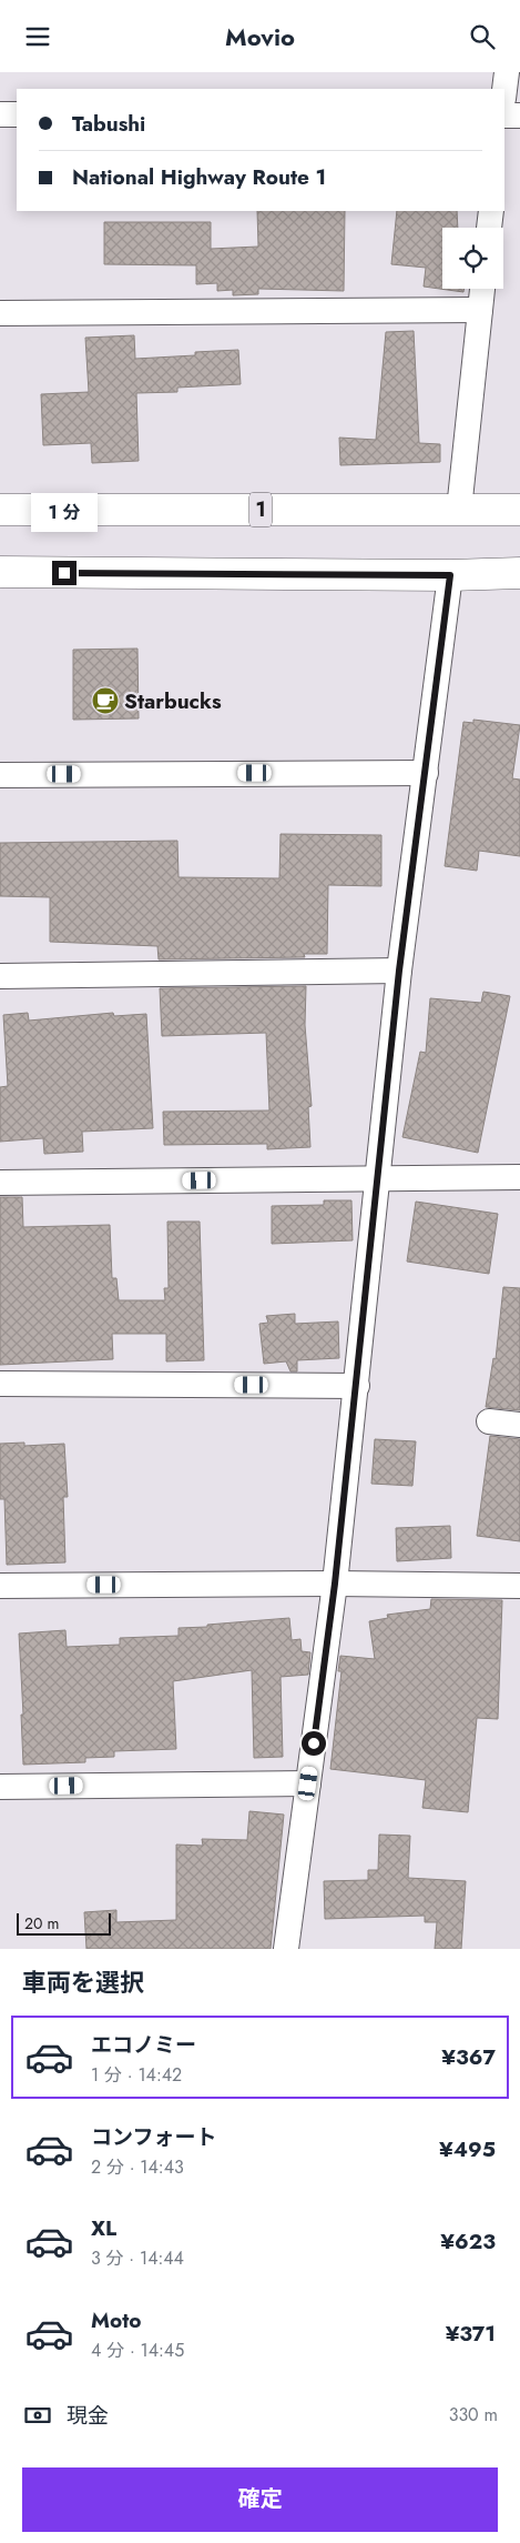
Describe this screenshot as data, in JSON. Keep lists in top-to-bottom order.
{
  "streets": {
    "highway": ["1"]
  },
  "places": {
    "cafe": ["Starbucks"]
  },
  "scale_bar": "20 m",
  "page": {
    "header": "Movio",
    "banner": ["Tabushi", "National Highway Route 1"],
    "bubble": "1 分",
    "scale": "20 m",
    "heading": "車両を選択",
    "list": [
      {
        "name": "エコノミー",
        "note": "1 分 · 14:42",
        "value": "¥367"
      },
      {
        "name": "コンフォート",
        "note": "2 分 · 14:43",
        "value": "¥495"
      },
      {
        "name": "XL",
        "note": "3 分 · 14:44",
        "value": "¥623"
      },
      {
        "name": "Moto",
        "note": "4 分 · 14:45",
        "value": "¥371"
      }
    ],
    "pay": ["現金", "330 m"],
    "buttons": "確定"
  }
}
